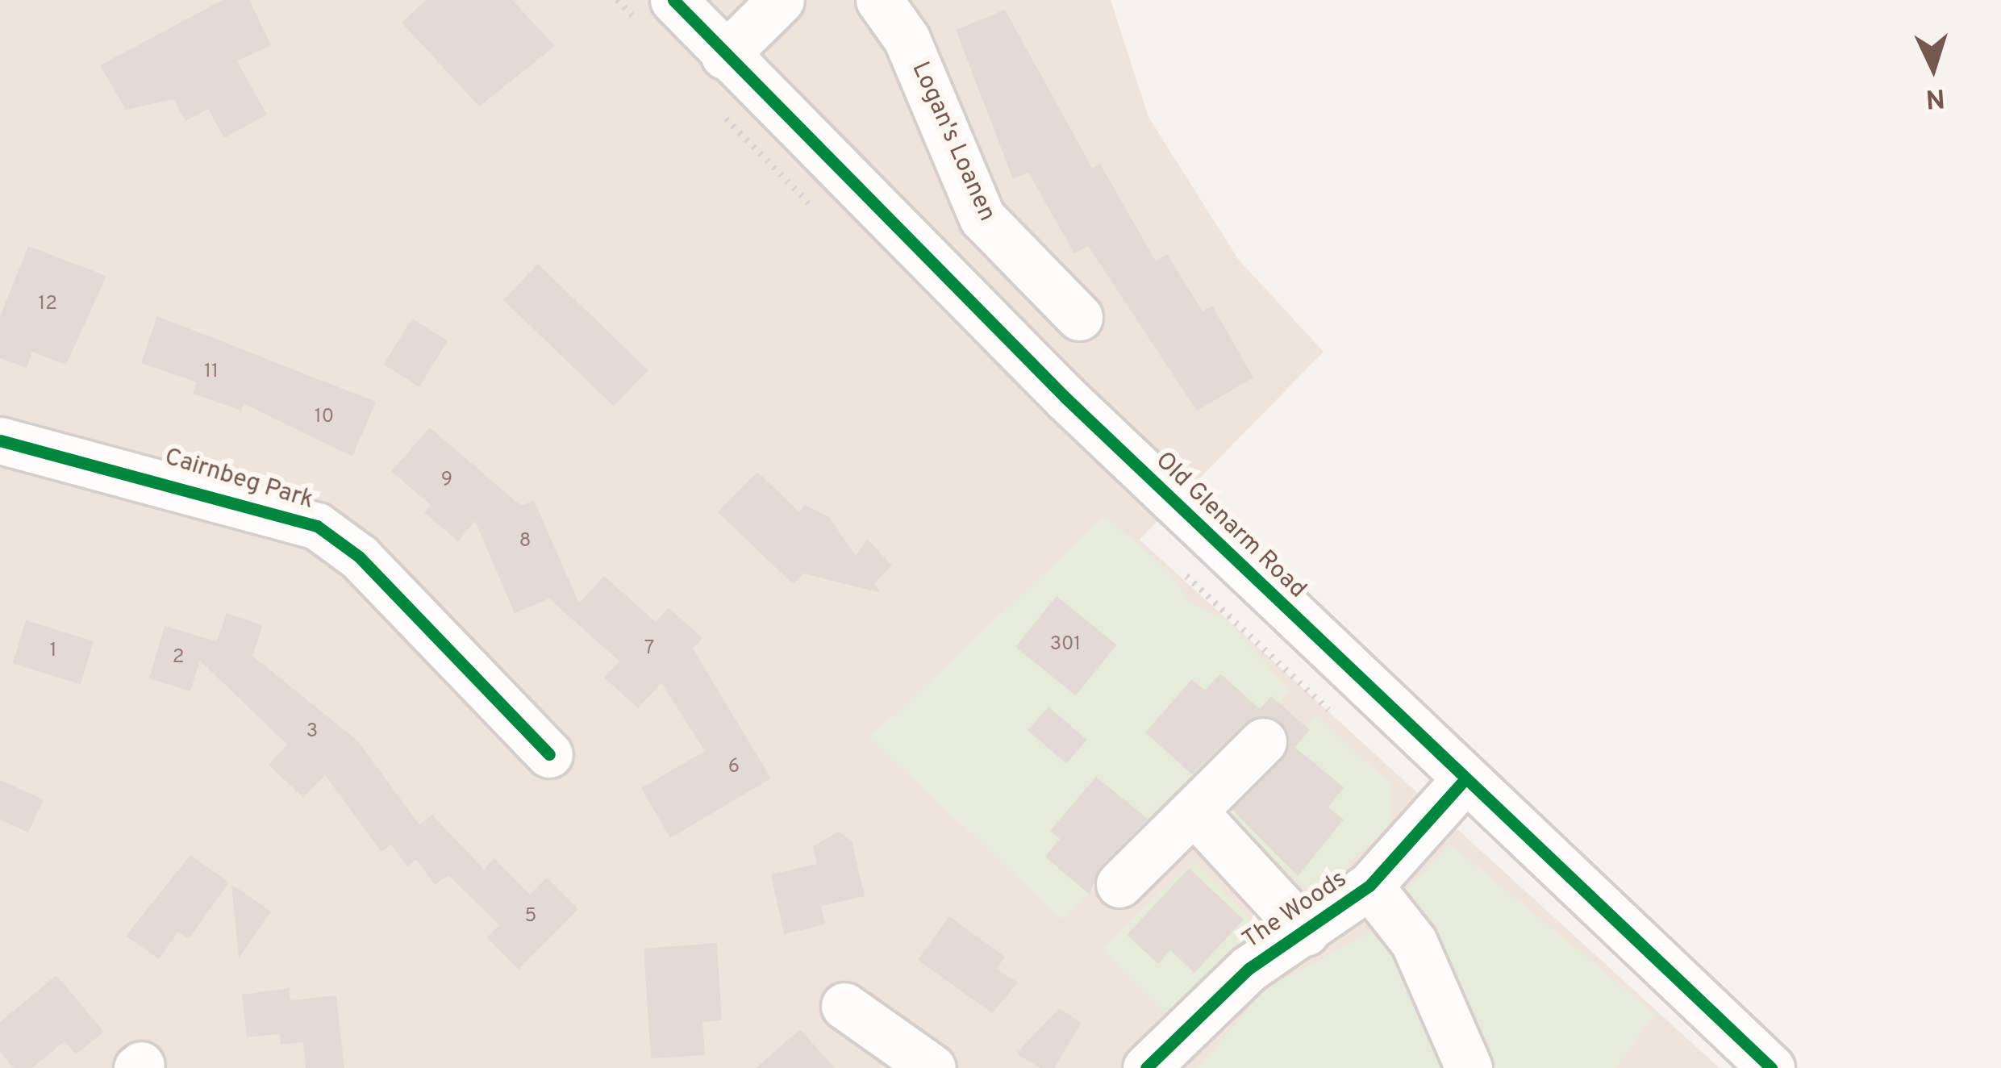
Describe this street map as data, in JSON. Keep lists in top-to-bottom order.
{
  "streets": {
    "street": [
      "Logan's Loanen",
      "Cairnbeg Park",
      "Old Glenarm Road",
      "The Woods"
    ]
  },
  "crossings": [
    ["Old Glenarm Road", "The Woods"]
  ],
  "house_numbers": [
    "12",
    "11",
    "10",
    "9",
    "8",
    "301",
    "7",
    "1",
    "2",
    "3",
    "6",
    "5"
  ],
  "north": "bottom"
}
